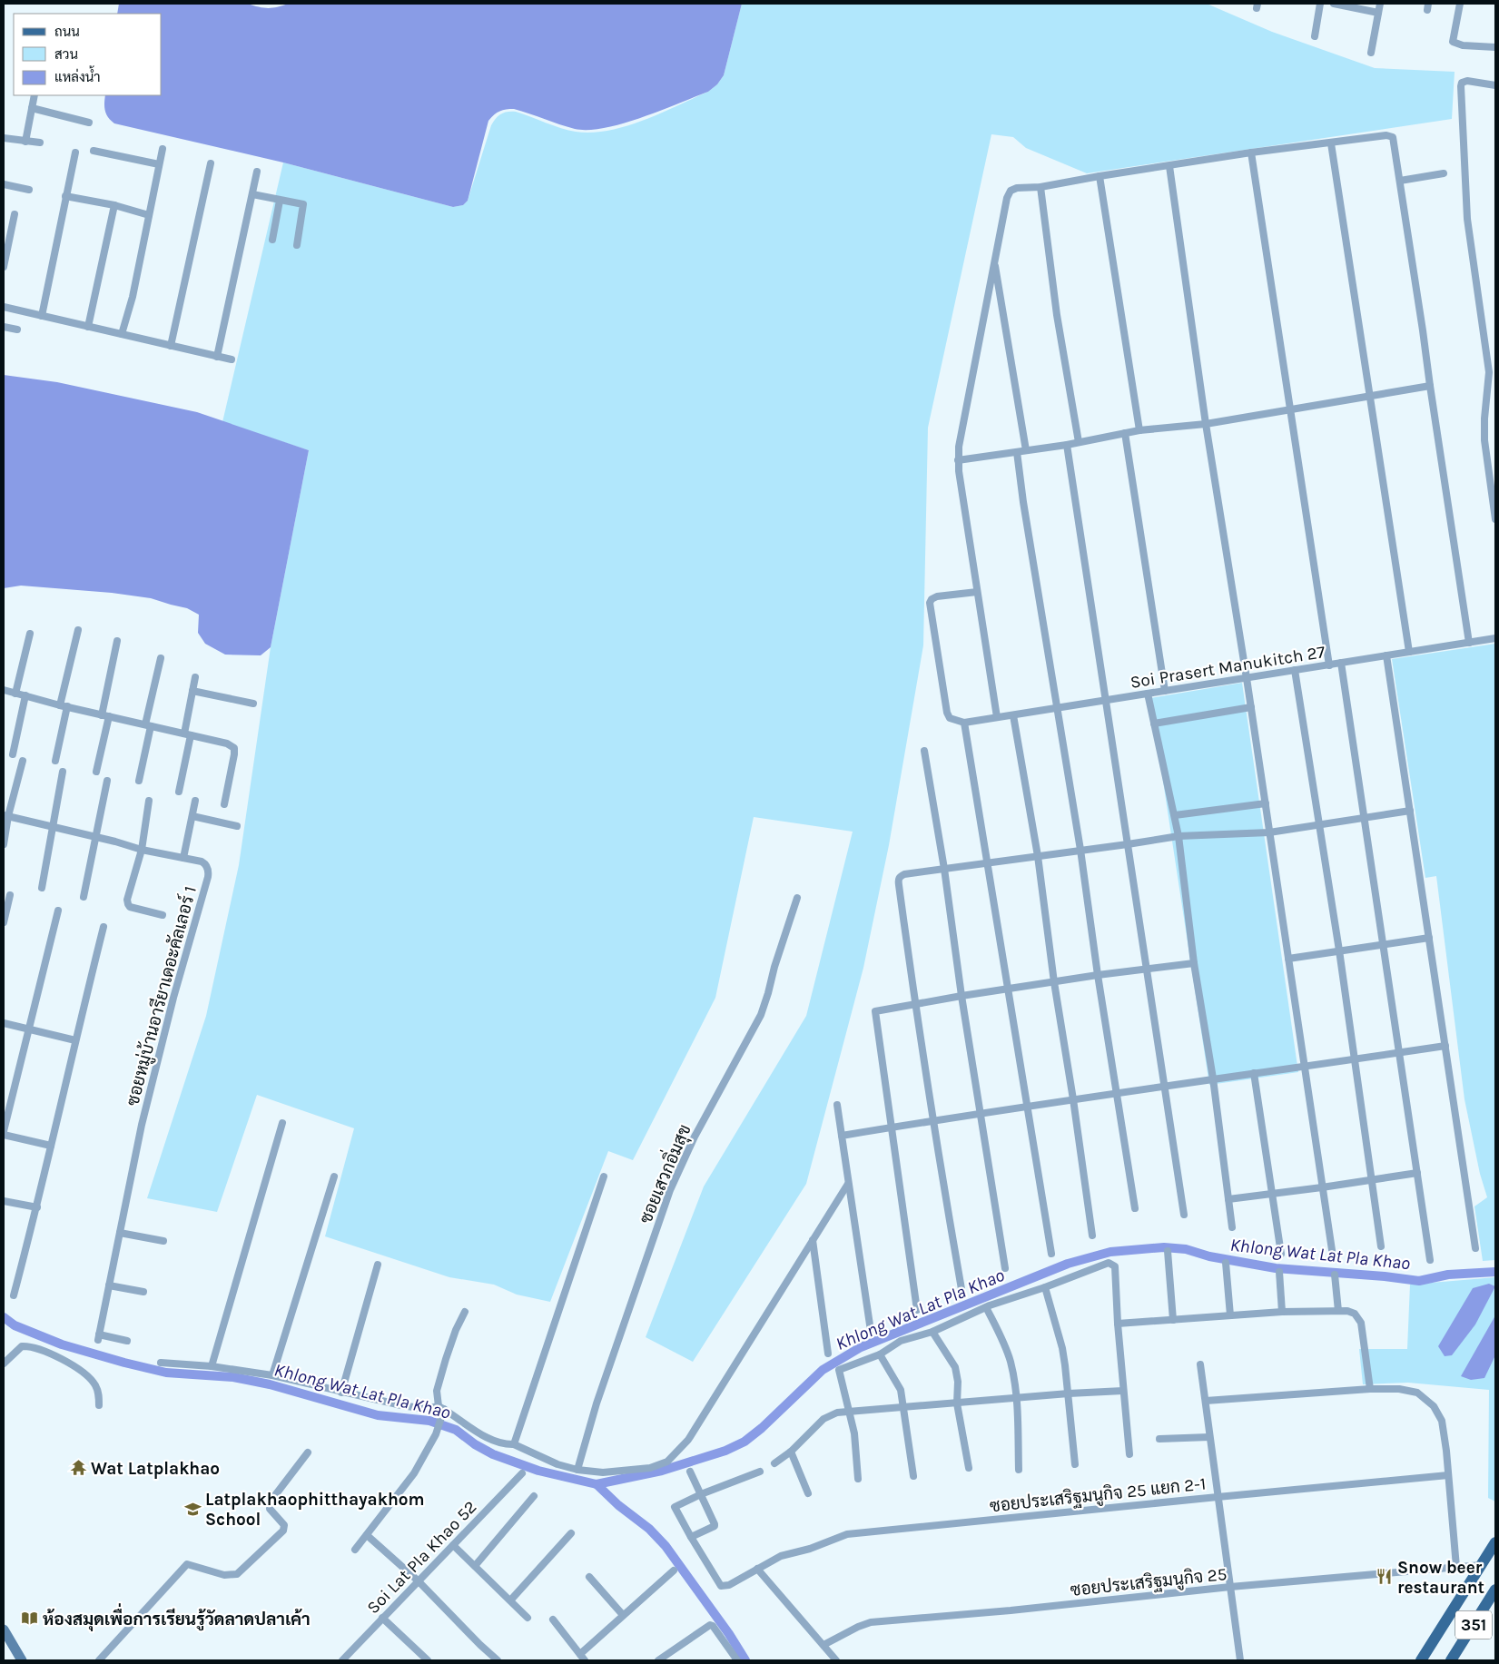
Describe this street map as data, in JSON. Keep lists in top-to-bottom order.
{
  "streets": {
    "main road": ["351"],
    "street": [
      "Soi Prasert Manukitch 27",
      "ซอยหมู่บ้านอารียาเดอะคัลเลอร์ 1",
      "ซอยเสวกอิ่มสุข",
      "ซอยประเสริฐมนูกิจ 25 แยก 2-1",
      "Soi Lat Pla Khao 52",
      "ซอยประเสริฐมนูกิจ 25"
    ]
  },
  "crossings": [
    ["ซอยประเสริฐมนูกิจ 25", "351"]
  ],
  "water": ["Khlong Wat Lat Pla Khao"],
  "places": {
    "temple": ["Wat Latplakhao"],
    "school or university": ["Latplakhaophitthayakhom School"],
    "restaurant": ["Snow beer restaurant"],
    "library": ["ห้องสมุดเพื่อการเรียนรู้วัดลาดปลาเค้า"]
  },
  "legend": ["ถนน", "สวน", "แหล่งน้ำ"]
}
